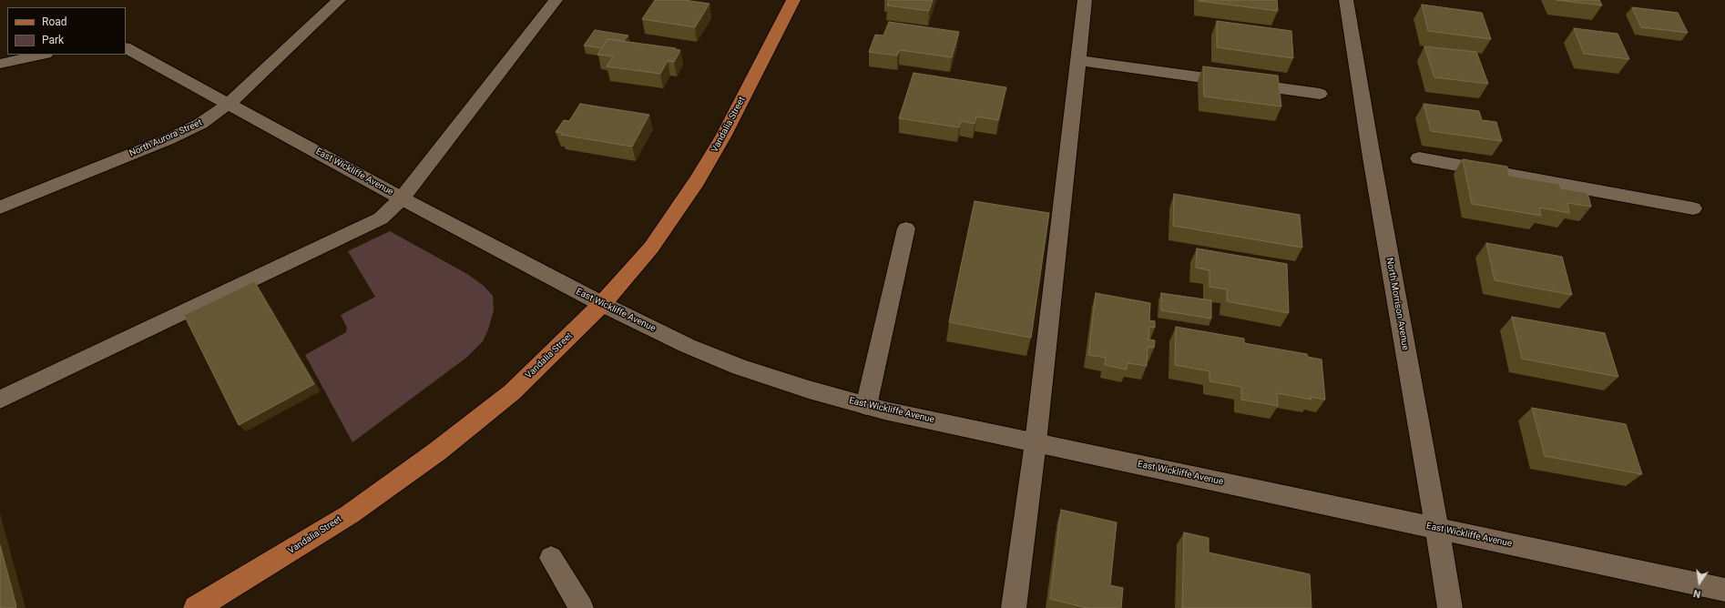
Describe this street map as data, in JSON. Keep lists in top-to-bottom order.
{
  "streets": {
    "main road": ["Vandalia Street"],
    "street": ["North Aurora Street", "East Wickliffe Avenue", "North Morrison Avenue"]
  },
  "crossings": [
    ["Vandalia Street", "East Wickliffe Avenue"],
    ["North Aurora Street", "East Wickliffe Avenue"],
    ["East Wickliffe Avenue", "North Morrison Avenue"]
  ],
  "legend": ["Road", "Park"],
  "north": "bottom"
}
